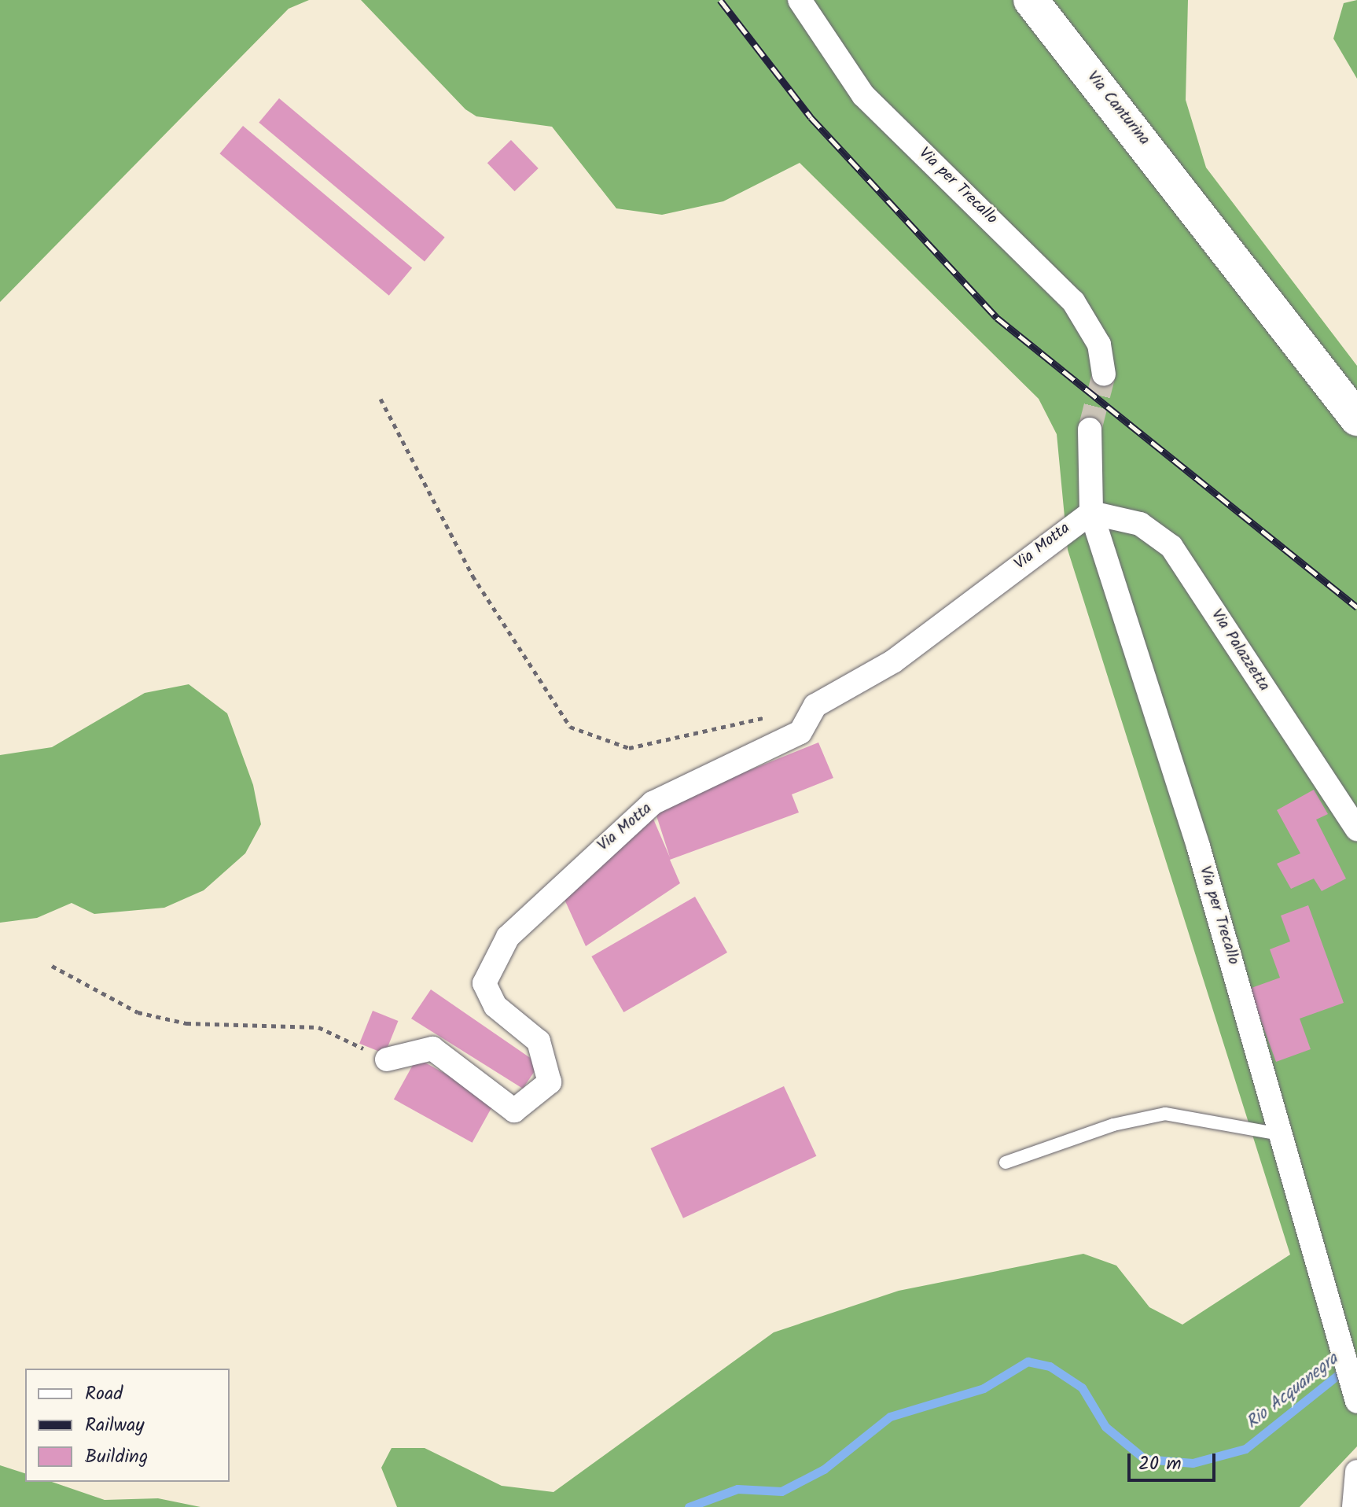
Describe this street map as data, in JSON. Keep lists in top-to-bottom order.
{
  "streets": {
    "main road": ["Via Canturina"],
    "street": ["Via per Trecallo", "Via Motta", "Via Palazzetta"]
  },
  "crossings": [
    ["Via per Trecallo", "Via Motta"],
    ["Via per Trecallo", "Via Palazzetta"],
    ["Via Motta", "Via Palazzetta"]
  ],
  "water": ["Rio Acquanegra"],
  "legend": ["Road", "Railway", "Building"],
  "scale_bar": "20 m"
}
